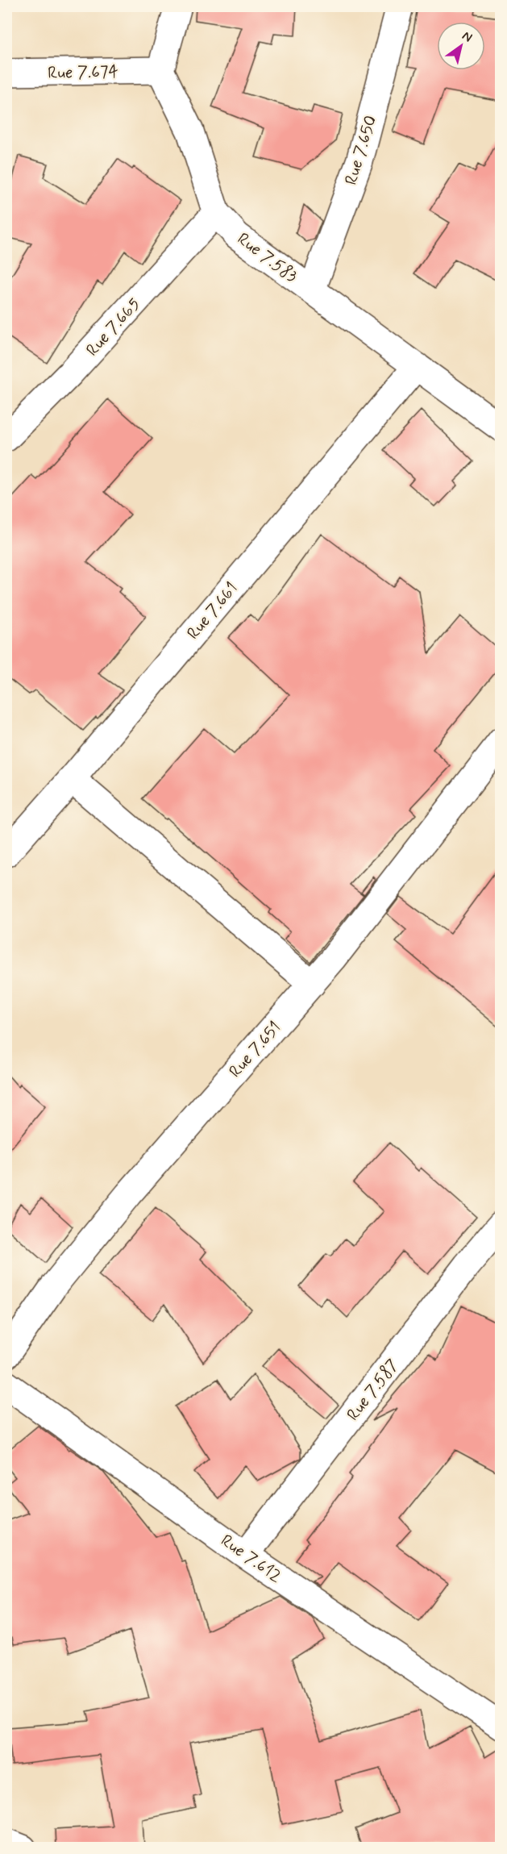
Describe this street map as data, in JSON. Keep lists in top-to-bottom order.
{
  "streets": {
    "street": [
      "Rue 7.674",
      "Rue 7.650",
      "Rue 7.583",
      "Rue 7.665",
      "Rue 7.661",
      "Rue 7.651",
      "Rue 7.587",
      "Rue 7.612"
    ]
  },
  "crossings": [
    ["Rue 7.674", "Rue 7.583"],
    ["Rue 7.650", "Rue 7.583"],
    ["Rue 7.583", "Rue 7.665"],
    ["Rue 7.583", "Rue 7.661"],
    ["Rue 7.587", "Rue 7.612"]
  ],
  "north": "top right"
}
